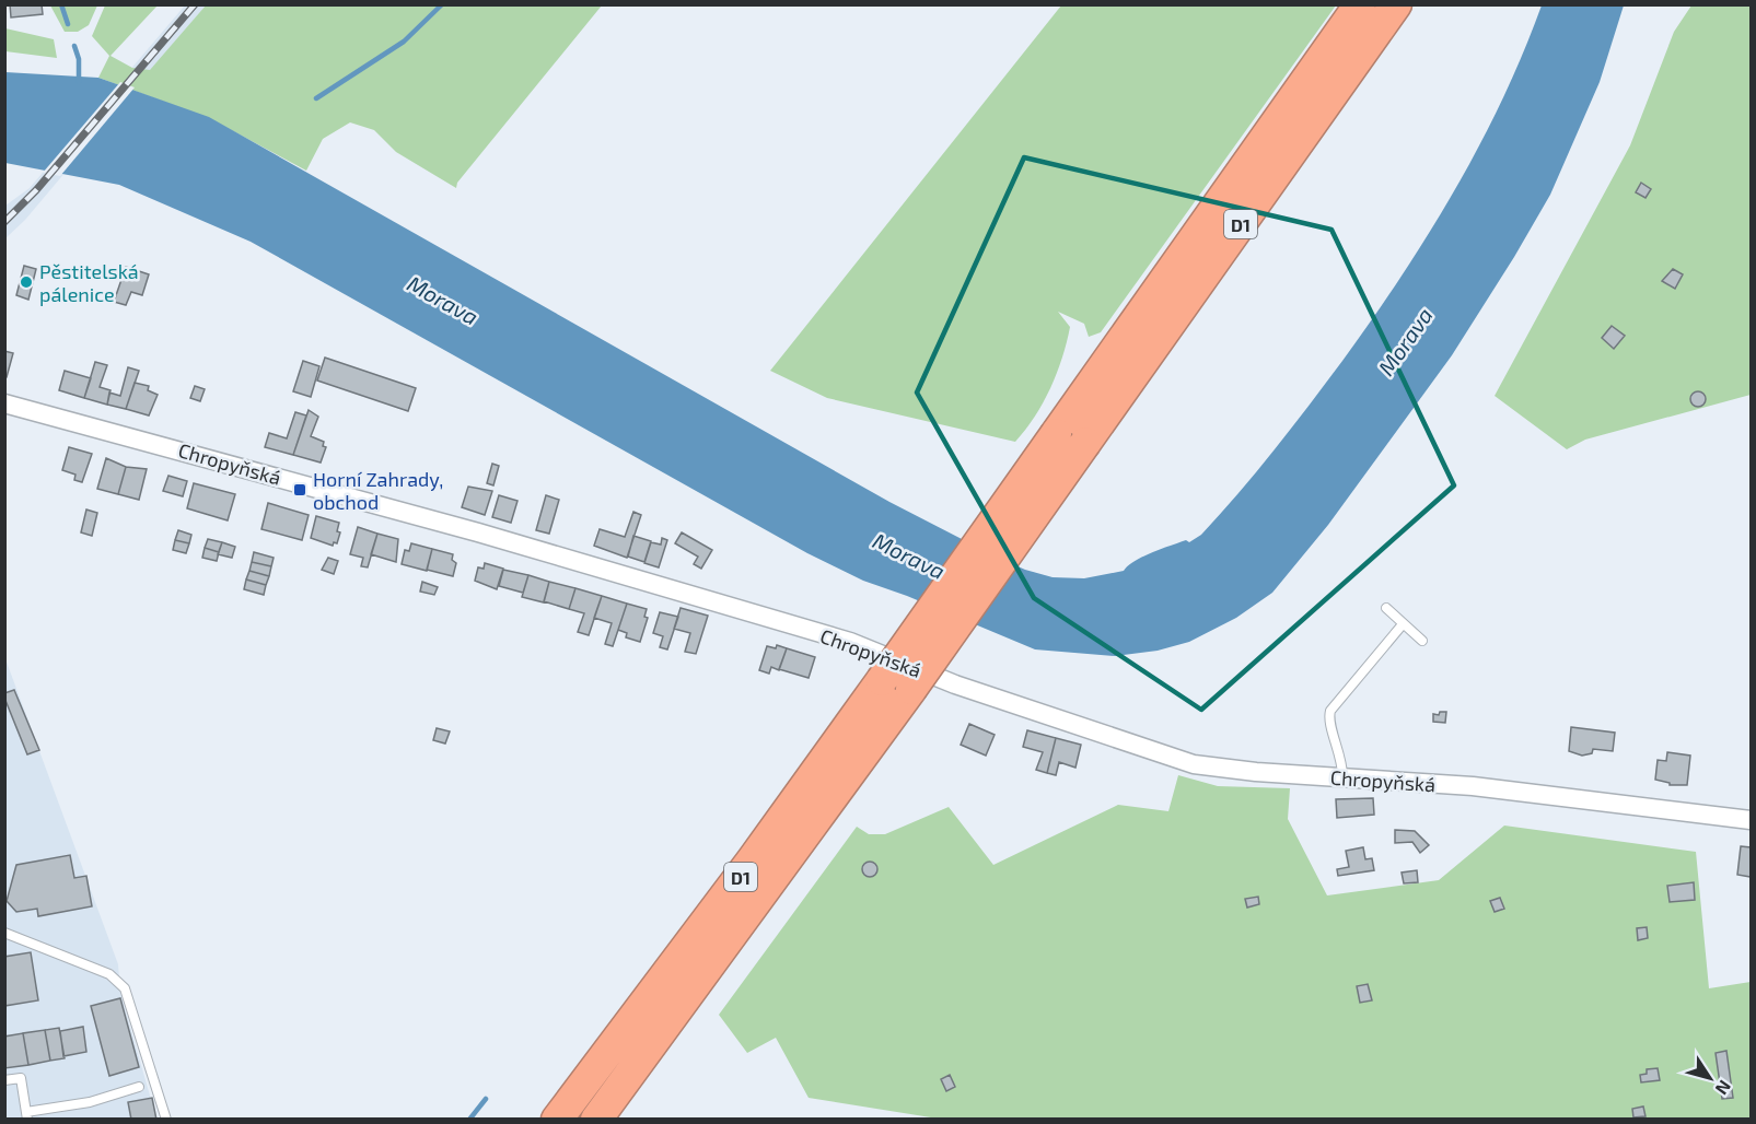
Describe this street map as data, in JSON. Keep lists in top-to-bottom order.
{
  "streets": {
    "highway": ["D1"],
    "street": ["Chropyňská"]
  },
  "water": ["Morava"],
  "places": {
    "other": ["Pěstitelská pálenice"],
    "transit": ["Horní Zahrady, obchod"]
  },
  "north": "bottom right"
}
